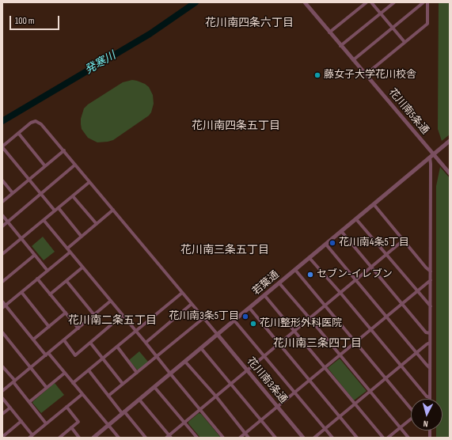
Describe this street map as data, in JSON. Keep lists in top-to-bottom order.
{
  "streets": {
    "street": ["花川南5条通", "若葉通", "花川南3条通"]
  },
  "crossings": [
    ["花川南5条通", "若葉通"],
    ["若葉通", "花川南3条通"]
  ],
  "districts": [
    "花川南四条六丁目",
    "花川南四条五丁目",
    "花川南三条五丁目",
    "花川南二条五丁目",
    "花川南三条四丁目"
  ],
  "water": ["発寒川"],
  "places": [
    "藤女子大学花川校舎",
    "花川南4条5丁目",
    "セブン-イレブン",
    "花川南3条5丁目",
    "花川整形外科医院"
  ],
  "scale_bar": "100 m",
  "north": "bottom"
}
